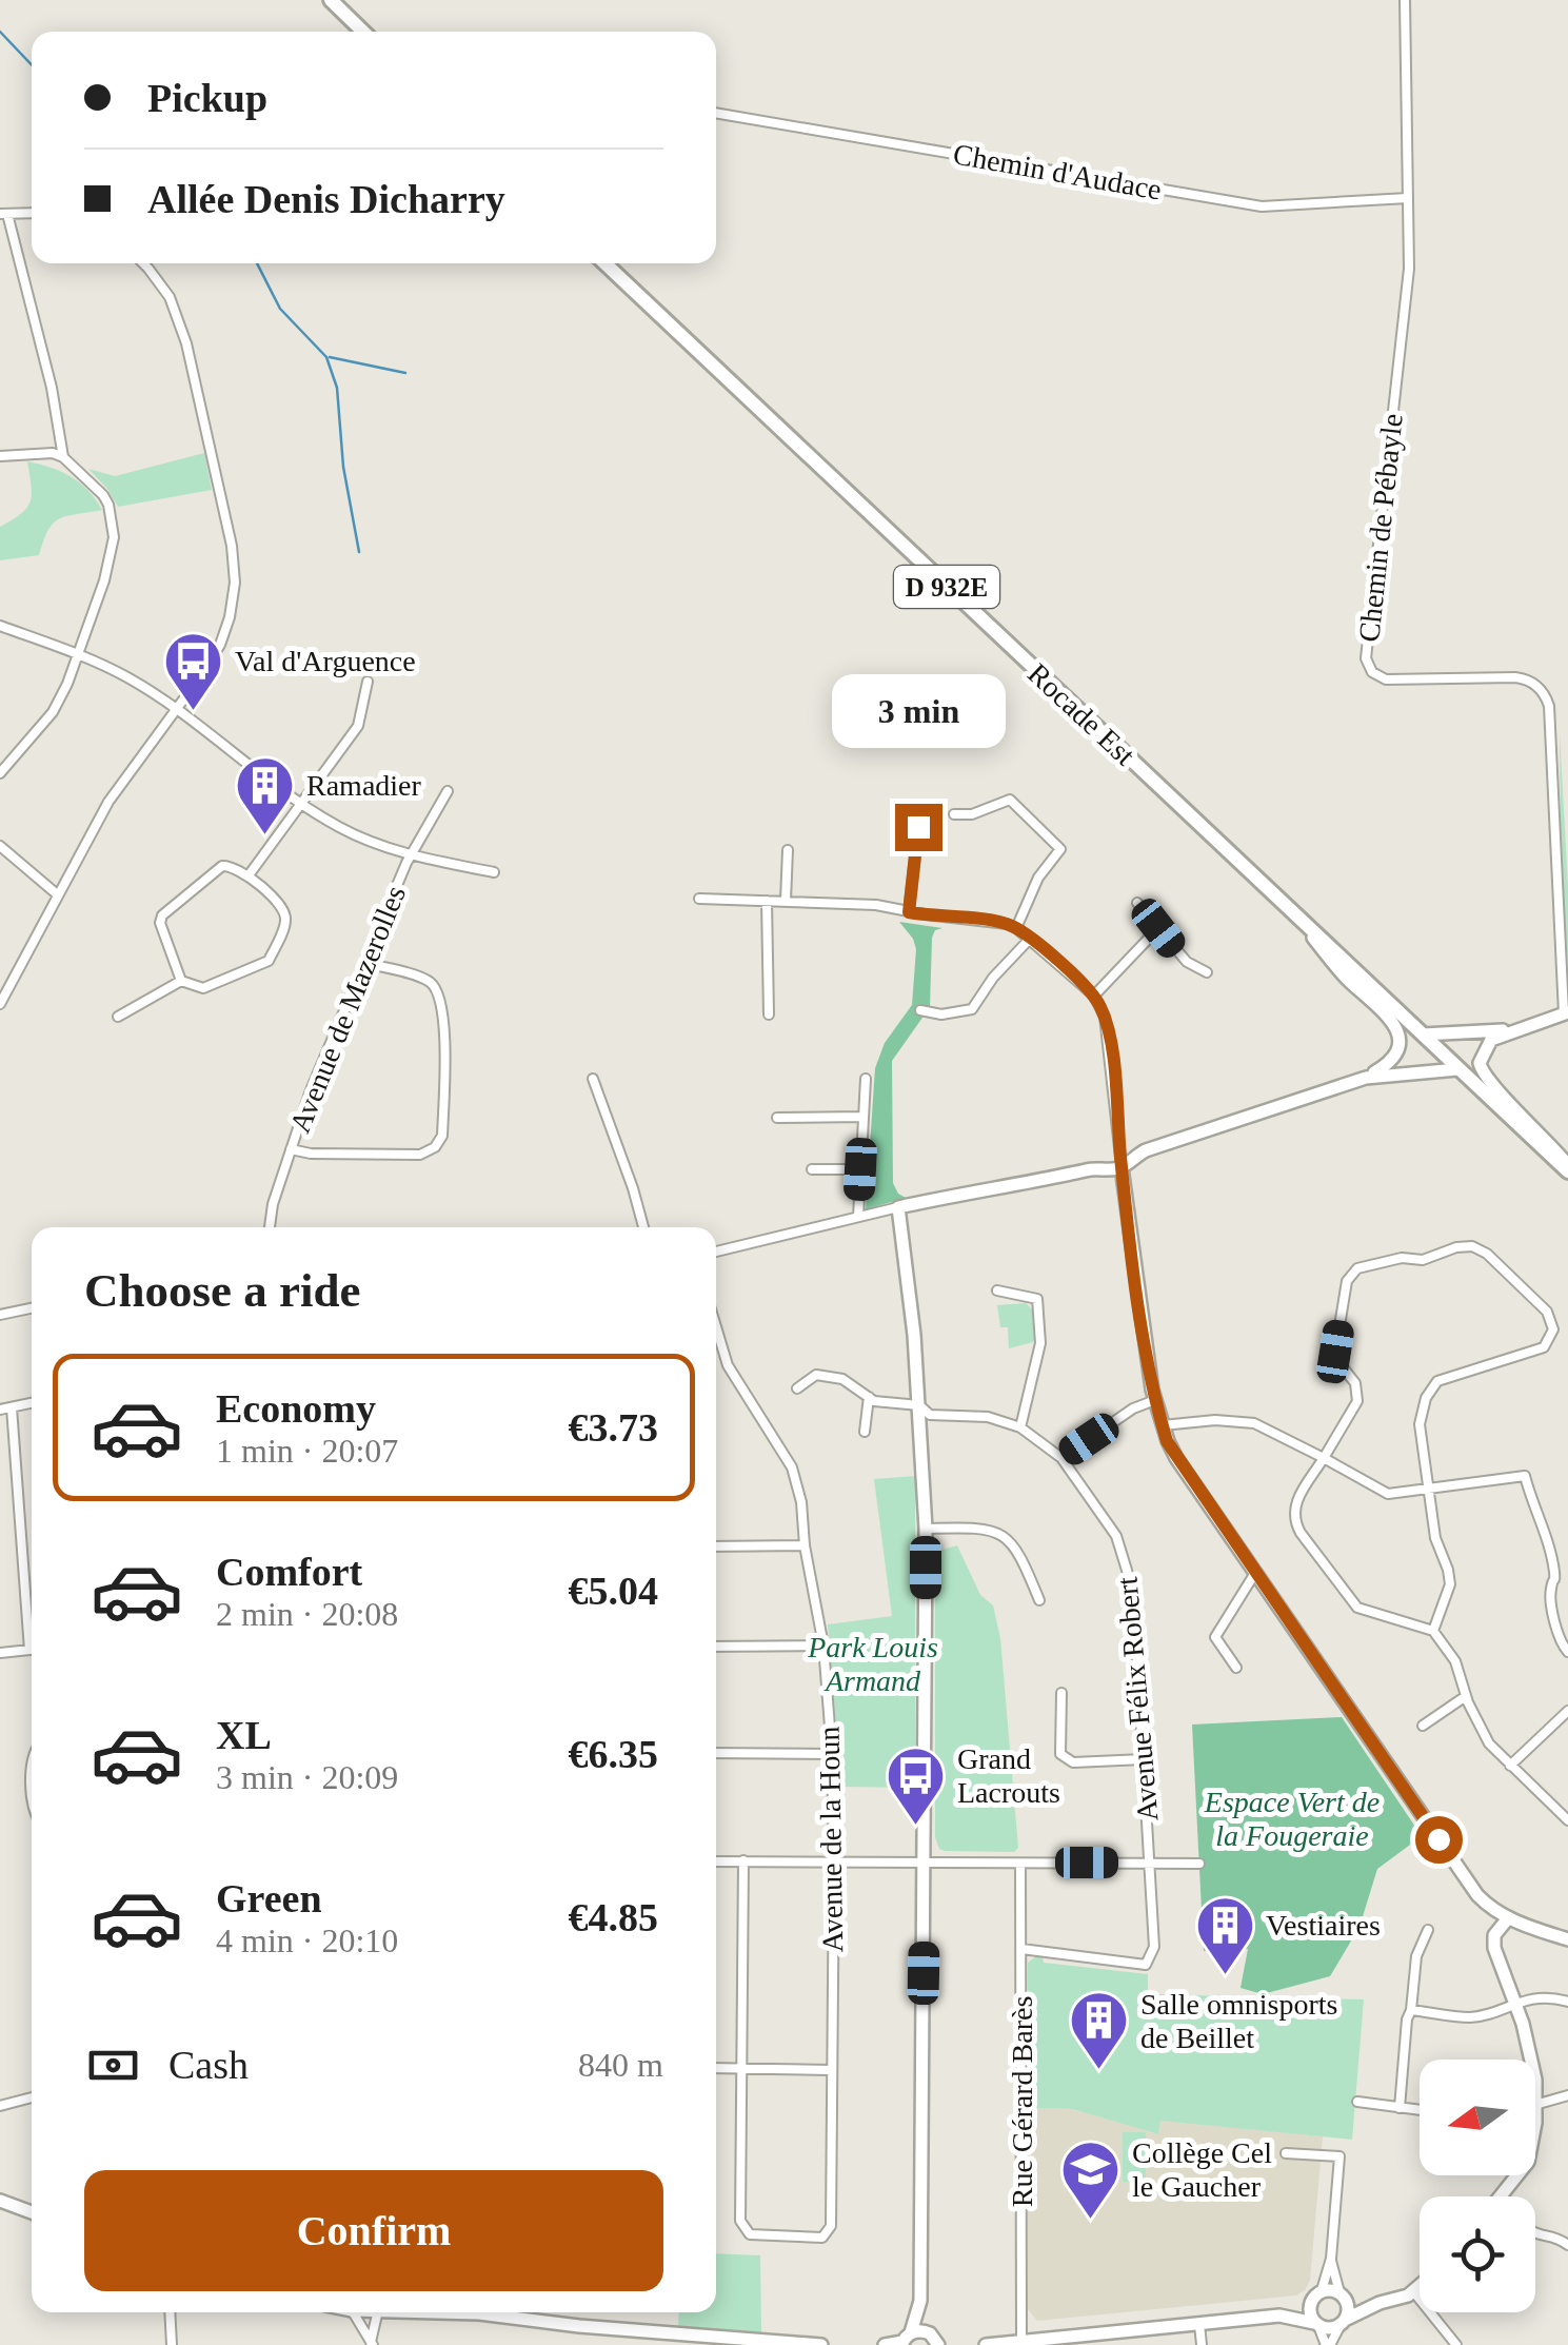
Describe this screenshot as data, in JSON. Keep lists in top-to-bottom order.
{
  "streets": {
    "main road": ["D 932E", "Rocade Est"],
    "street": [
      "Chemin d'Audace",
      "Chemin de Pébayle",
      "Avenue de Mazerolles",
      "Avenue Félix Robert",
      "Avenue de la Houn",
      "Rue Gérard Barès"
    ]
  },
  "crossings": [
    ["Chemin d'Audace", "Chemin de Pébayle"],
    ["Avenue Félix Robert", "Rue Gérard Barès"]
  ],
  "parks": ["Park Louis Armand", "Espace Vert de la Fougeraie"],
  "places": {
    "bus stop": ["Val d'Arguence", "Grand Lacrouts"],
    "building": ["Ramadier", "Vestiaires", "Salle omnisports de Beillet"],
    "school or university": ["Collège Cel le Gaucher"]
  },
  "north": "left",
  "page": {
    "banner": ["Pickup", "Allée Denis Dicharry"],
    "bubble": "3 min",
    "heading": "Choose a ride",
    "list": [
      {
        "name": "Economy",
        "note": "1 min · 20:07",
        "value": "€3.73"
      },
      {
        "name": "Comfort",
        "note": "2 min · 20:08",
        "value": "€5.04"
      },
      {
        "name": "XL",
        "note": "3 min · 20:09",
        "value": "€6.35"
      },
      {
        "name": "Green",
        "note": "4 min · 20:10",
        "value": "€4.85"
      }
    ],
    "pay": ["Cash", "840 m"],
    "buttons": "Confirm"
  }
}
